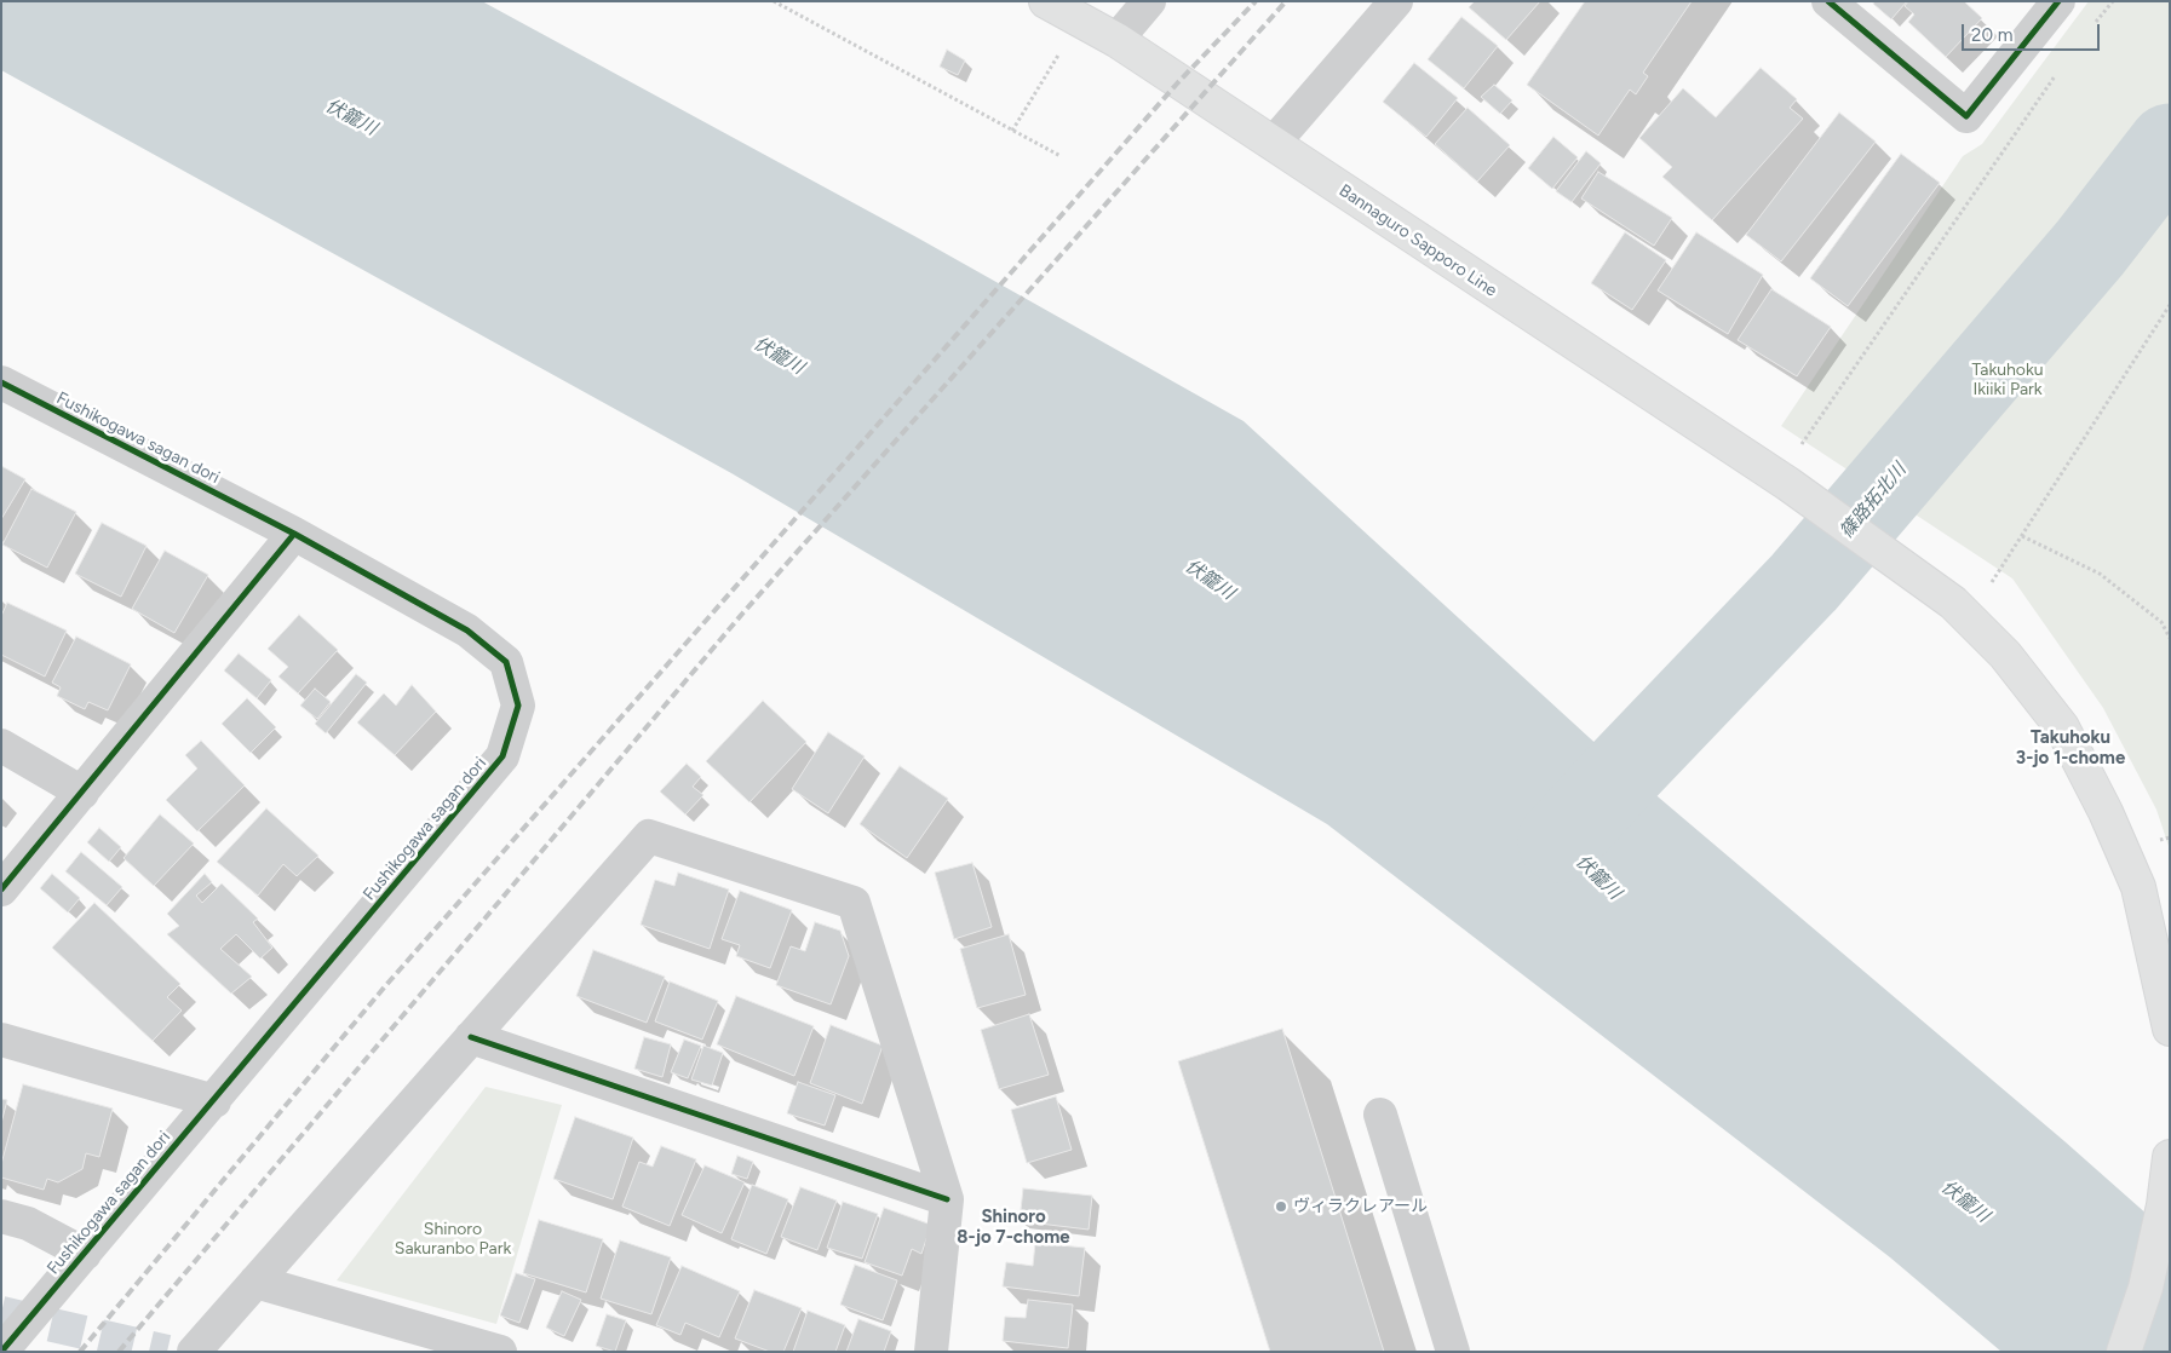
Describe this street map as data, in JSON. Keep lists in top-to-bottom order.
{
  "streets": {
    "main road": ["Bannaguro Sapporo Line"],
    "street": ["Fushikogawa sagan dori"]
  },
  "districts": ["Takuhoku 3-jo 1-chome", "Shinoro 8-jo 7-chome"],
  "water": ["伏籠川", "篠路拓北川"],
  "parks": ["Takuhoku Ikiiki Park", "Shinoro Sakuranbo Park"],
  "places": ["ヴィラクレアール"],
  "scale_bar": "20 m"
}
